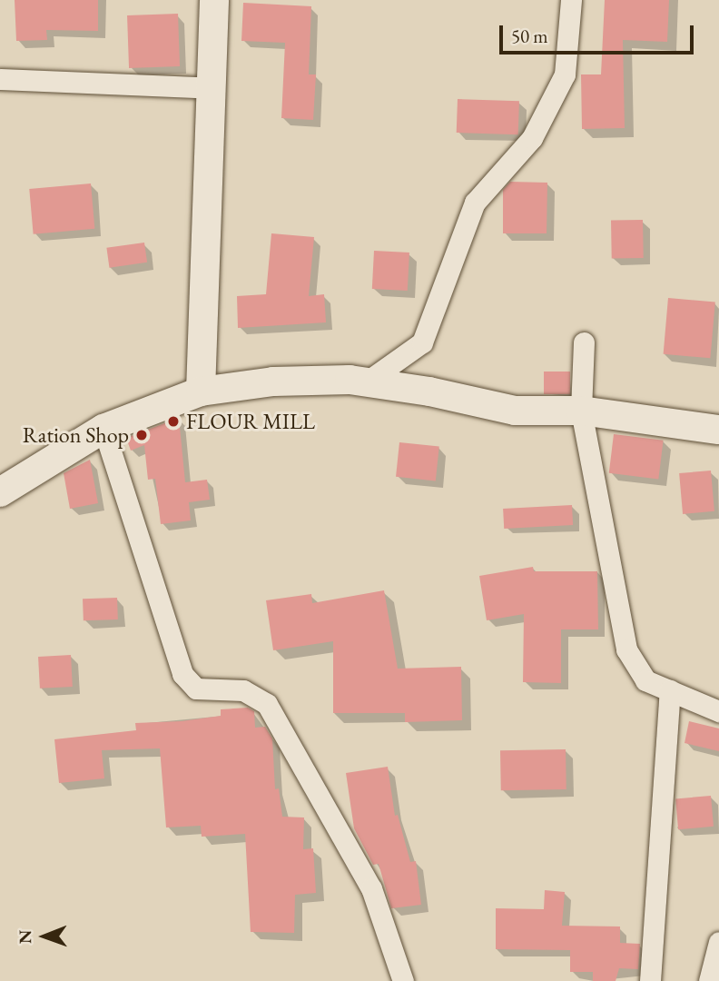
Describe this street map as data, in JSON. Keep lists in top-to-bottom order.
{
  "places": ["FLOUR MILL", "Ration Shop"],
  "scale_bar": "50 m",
  "north": "left"
}
